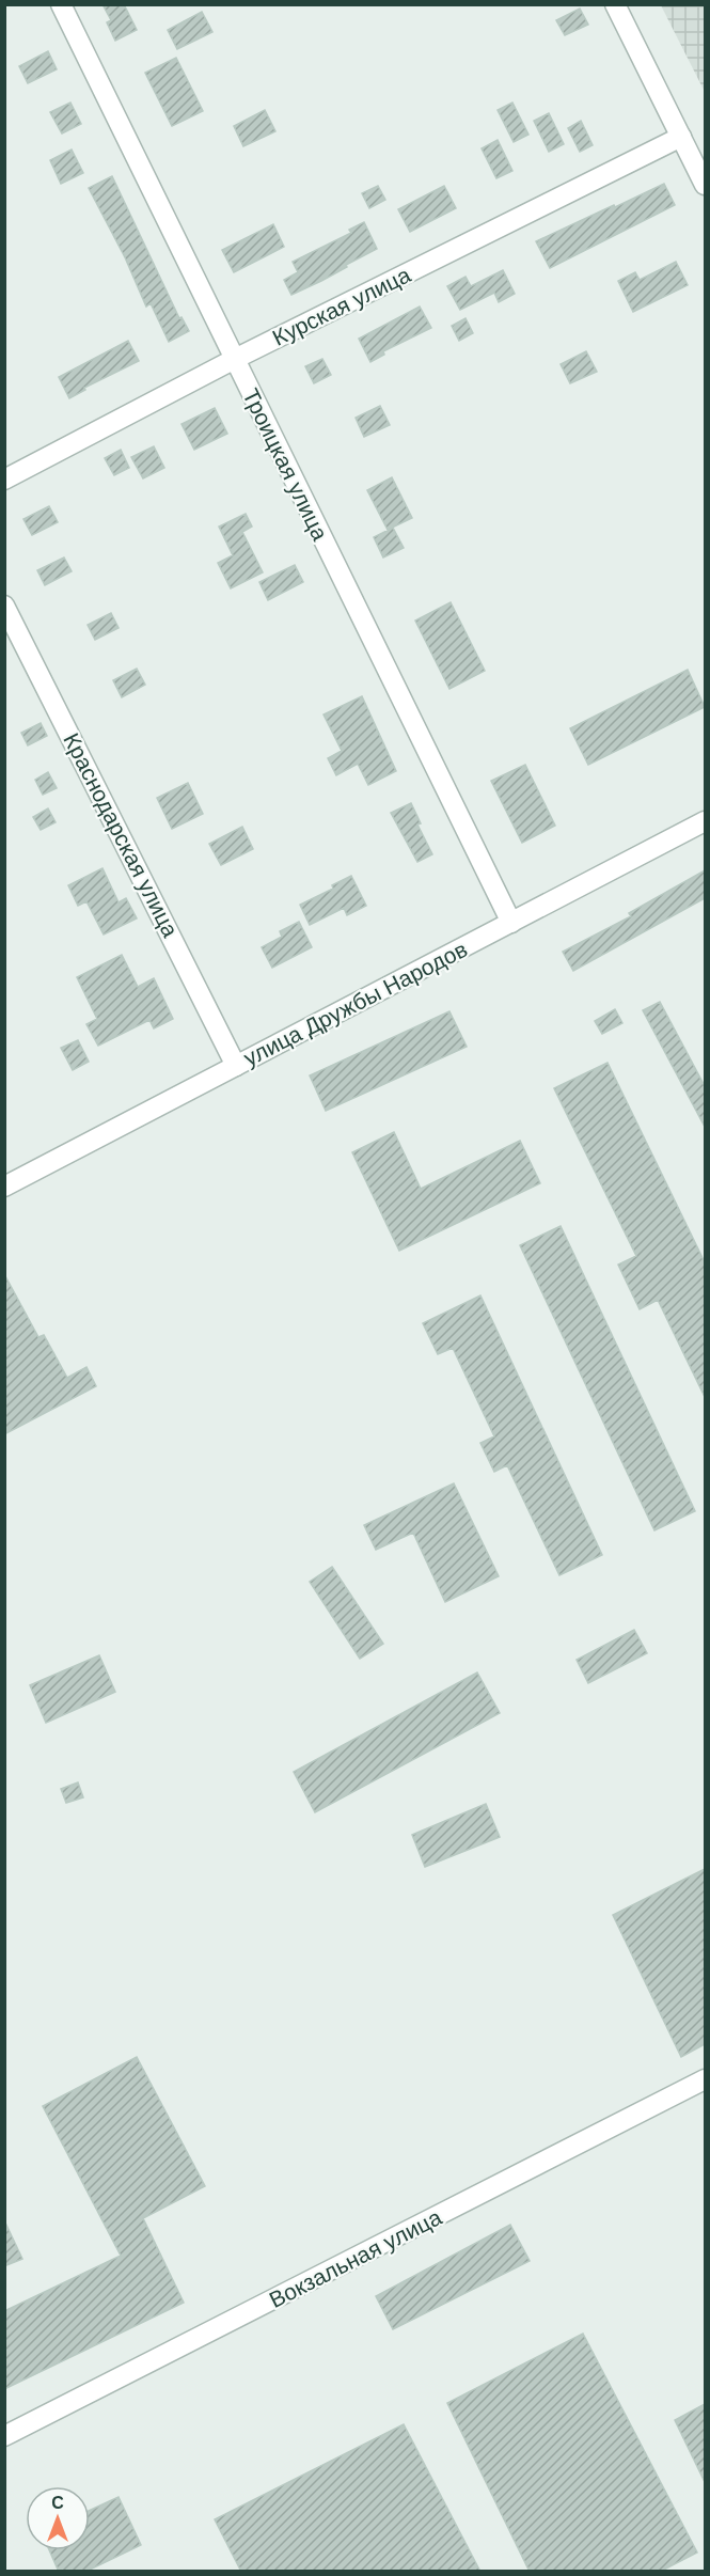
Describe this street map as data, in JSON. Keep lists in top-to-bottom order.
{
  "streets": {
    "street": [
      "Курская улица",
      "Троицкая улица",
      "Краснодарская улица",
      "улица Дружбы Народов",
      "Вокзальная улица"
    ]
  },
  "crossings": [
    ["Курская улица", "Троицкая улица"],
    ["Троицкая улица", "улица Дружбы Народов"],
    ["Краснодарская улица", "улица Дружбы Народов"]
  ],
  "north": "top"
}
